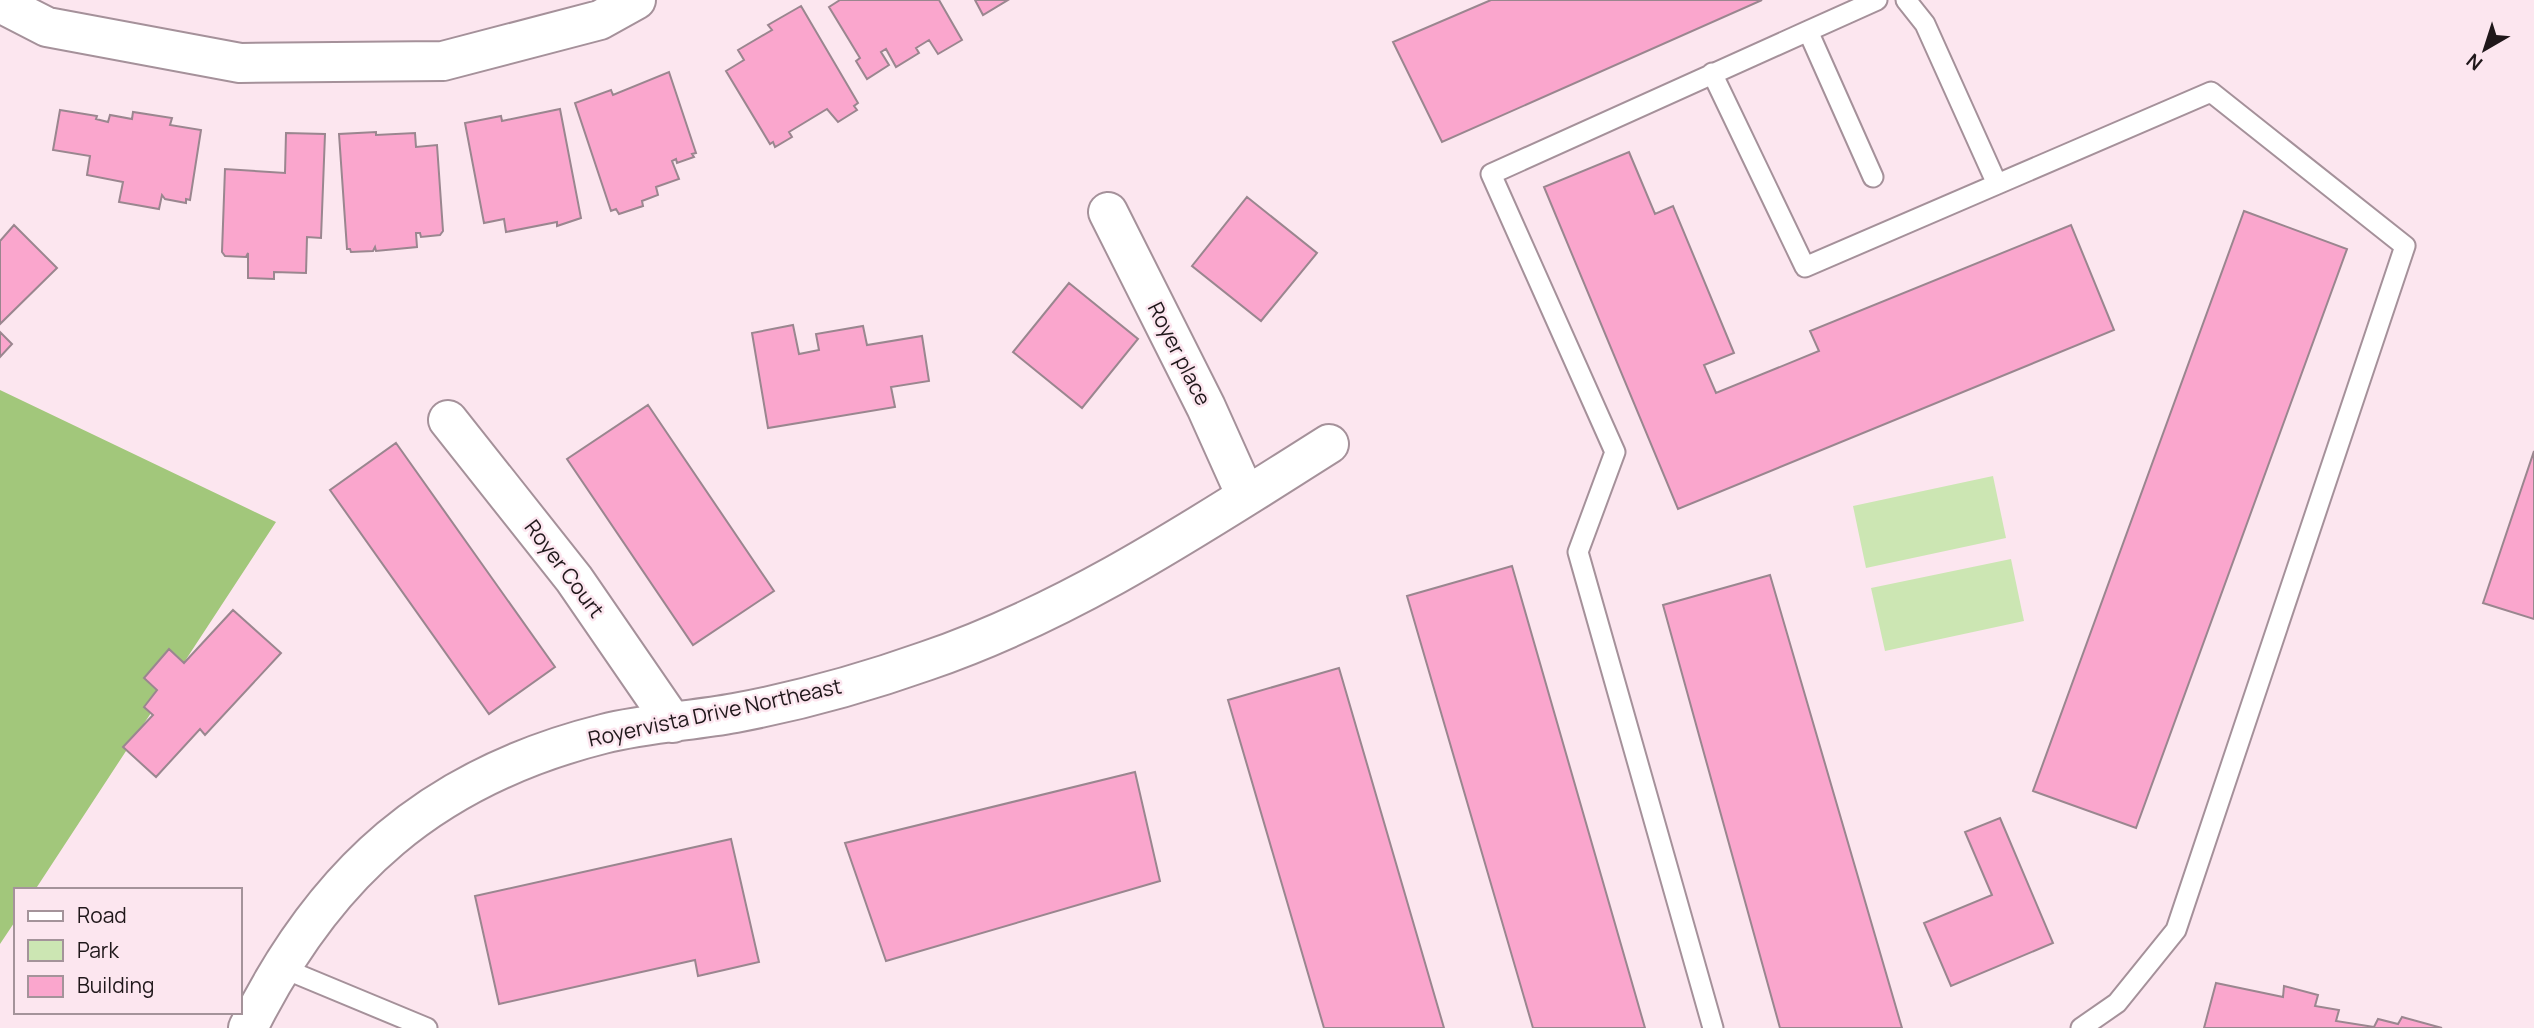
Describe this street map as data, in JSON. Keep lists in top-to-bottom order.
{
  "streets": {
    "street": ["Royer place", "Royer Court", "Royervista Drive Northeast"]
  },
  "crossings": [
    ["Royer place", "Royervista Drive Northeast"],
    ["Royer Court", "Royervista Drive Northeast"]
  ],
  "legend": ["Road", "Park", "Building"],
  "north": "bottom left"
}
